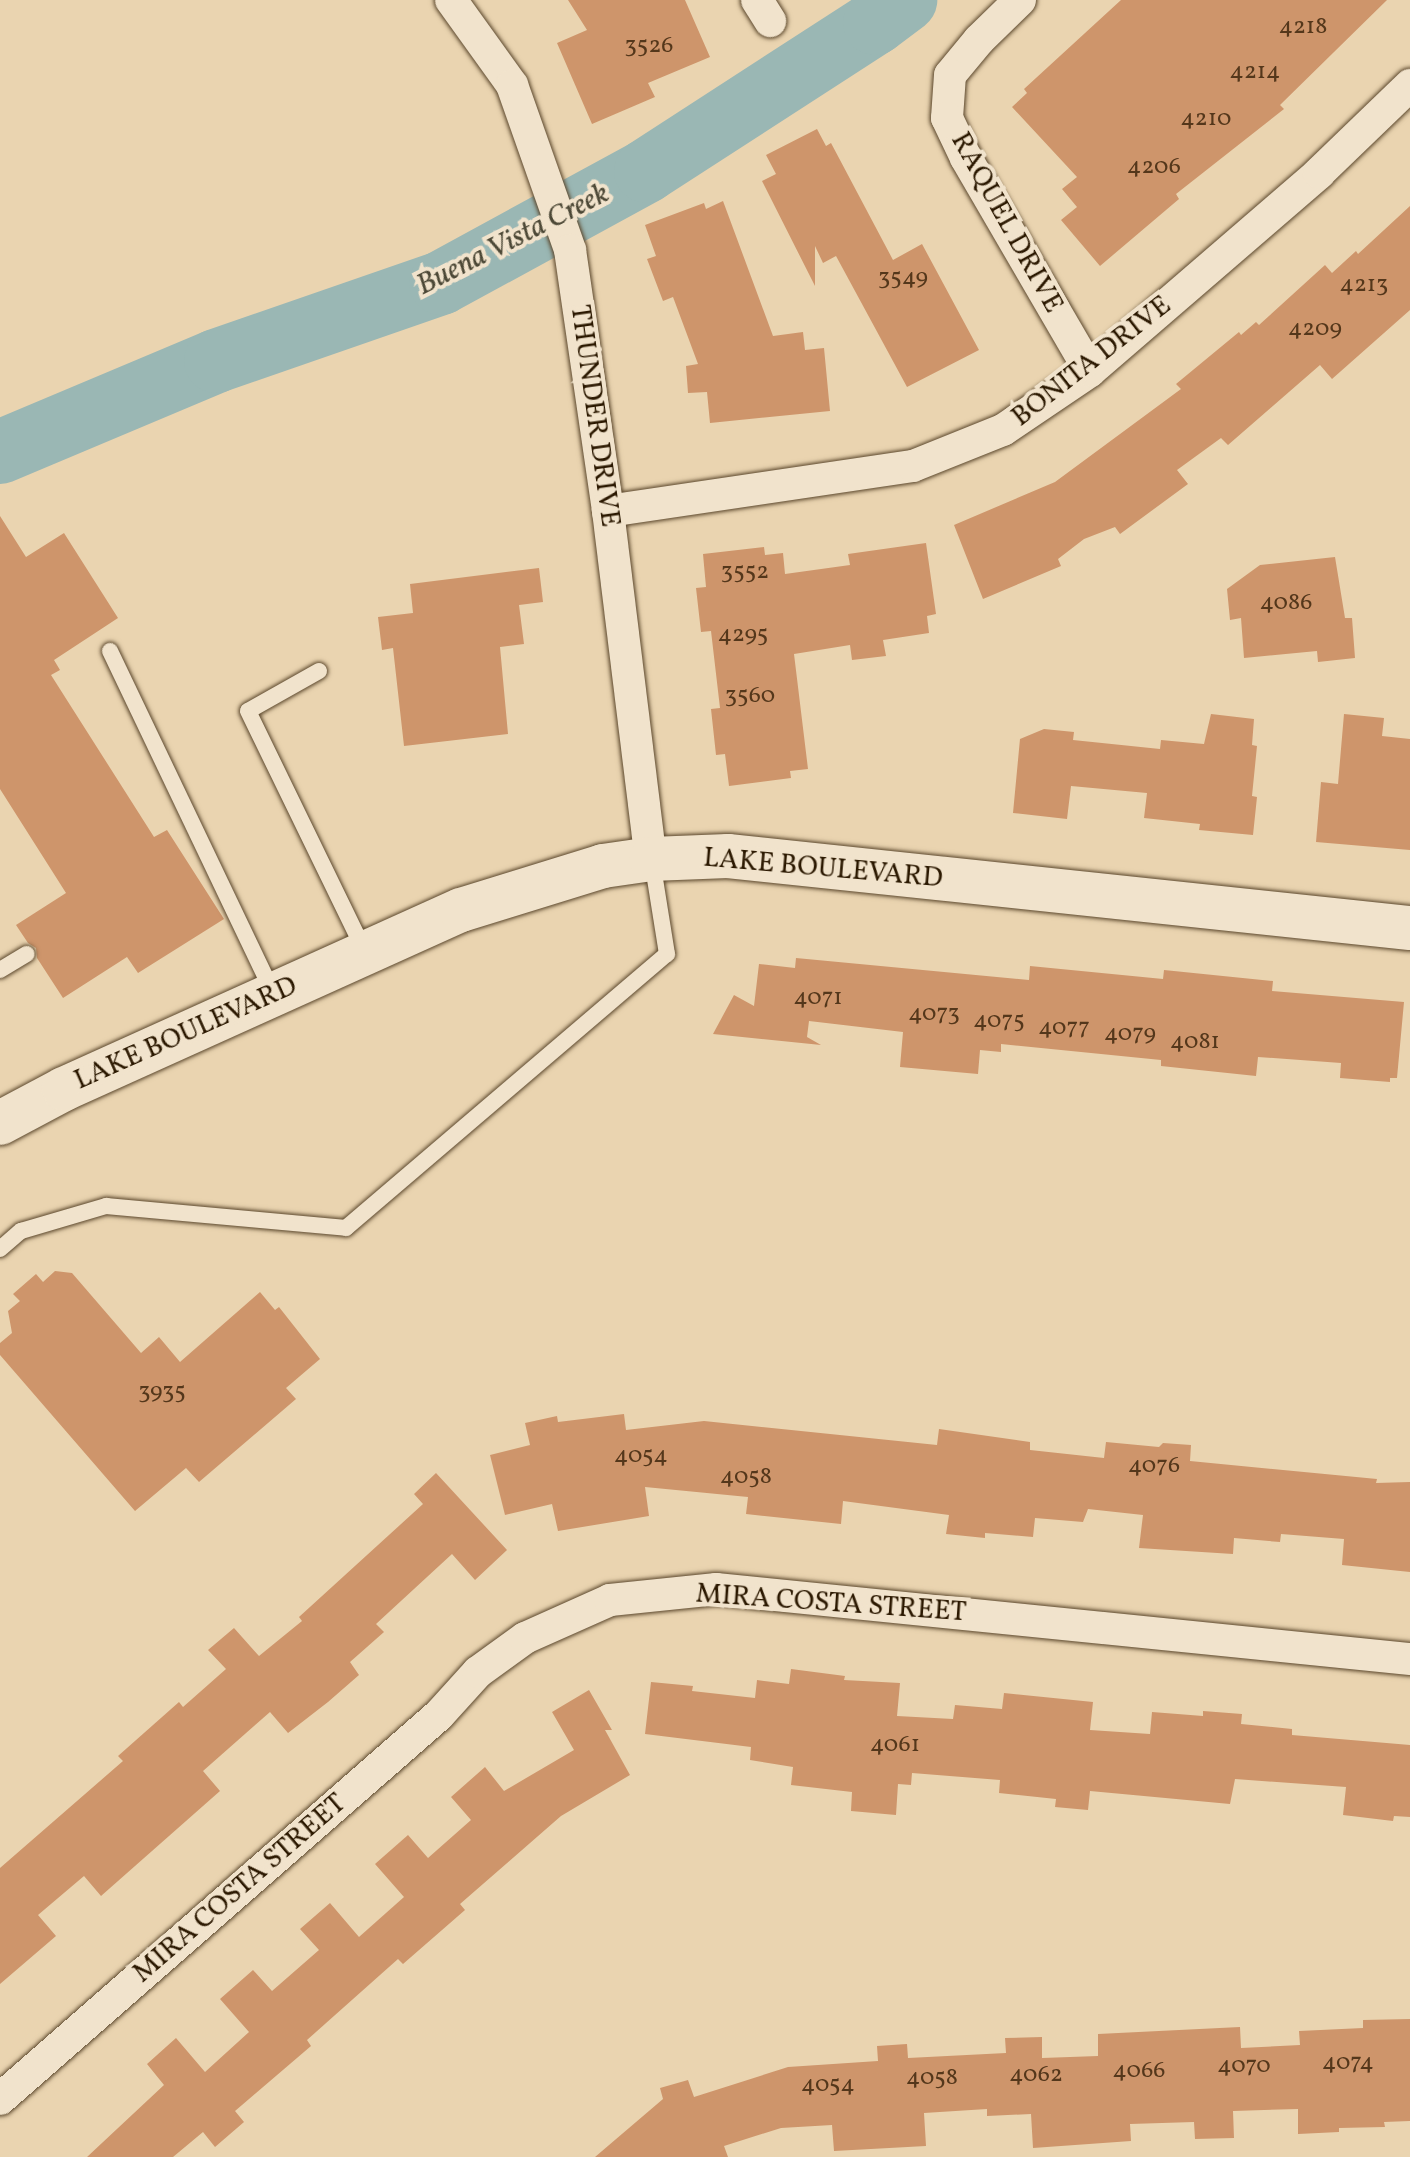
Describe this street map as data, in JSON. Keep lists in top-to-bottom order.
{
  "streets": {
    "main road": ["LAKE BOULEVARD"],
    "street": [
      "RAQUEL DRIVE",
      "BONITA DRIVE",
      "THUNDER DRIVE",
      "MIRA COSTA STREET"
    ]
  },
  "crossings": [
    ["RAQUEL DRIVE", "BONITA DRIVE"],
    ["BONITA DRIVE", "THUNDER DRIVE"],
    ["THUNDER DRIVE", "LAKE BOULEVARD"]
  ],
  "water": ["Buena Vista Creek"],
  "house_numbers": [
    "4218",
    "3526",
    "4214",
    "4210",
    "4206",
    "3549",
    "4213",
    "4209",
    "3552",
    "4086",
    "4295",
    "3560",
    "4071",
    "4073",
    "4075",
    "4077",
    "4079",
    "4081",
    "3935",
    "4054",
    "4076",
    "4058",
    "4061",
    "4074",
    "4070",
    "4066",
    "4062",
    "4058",
    "4054"
  ]
}
